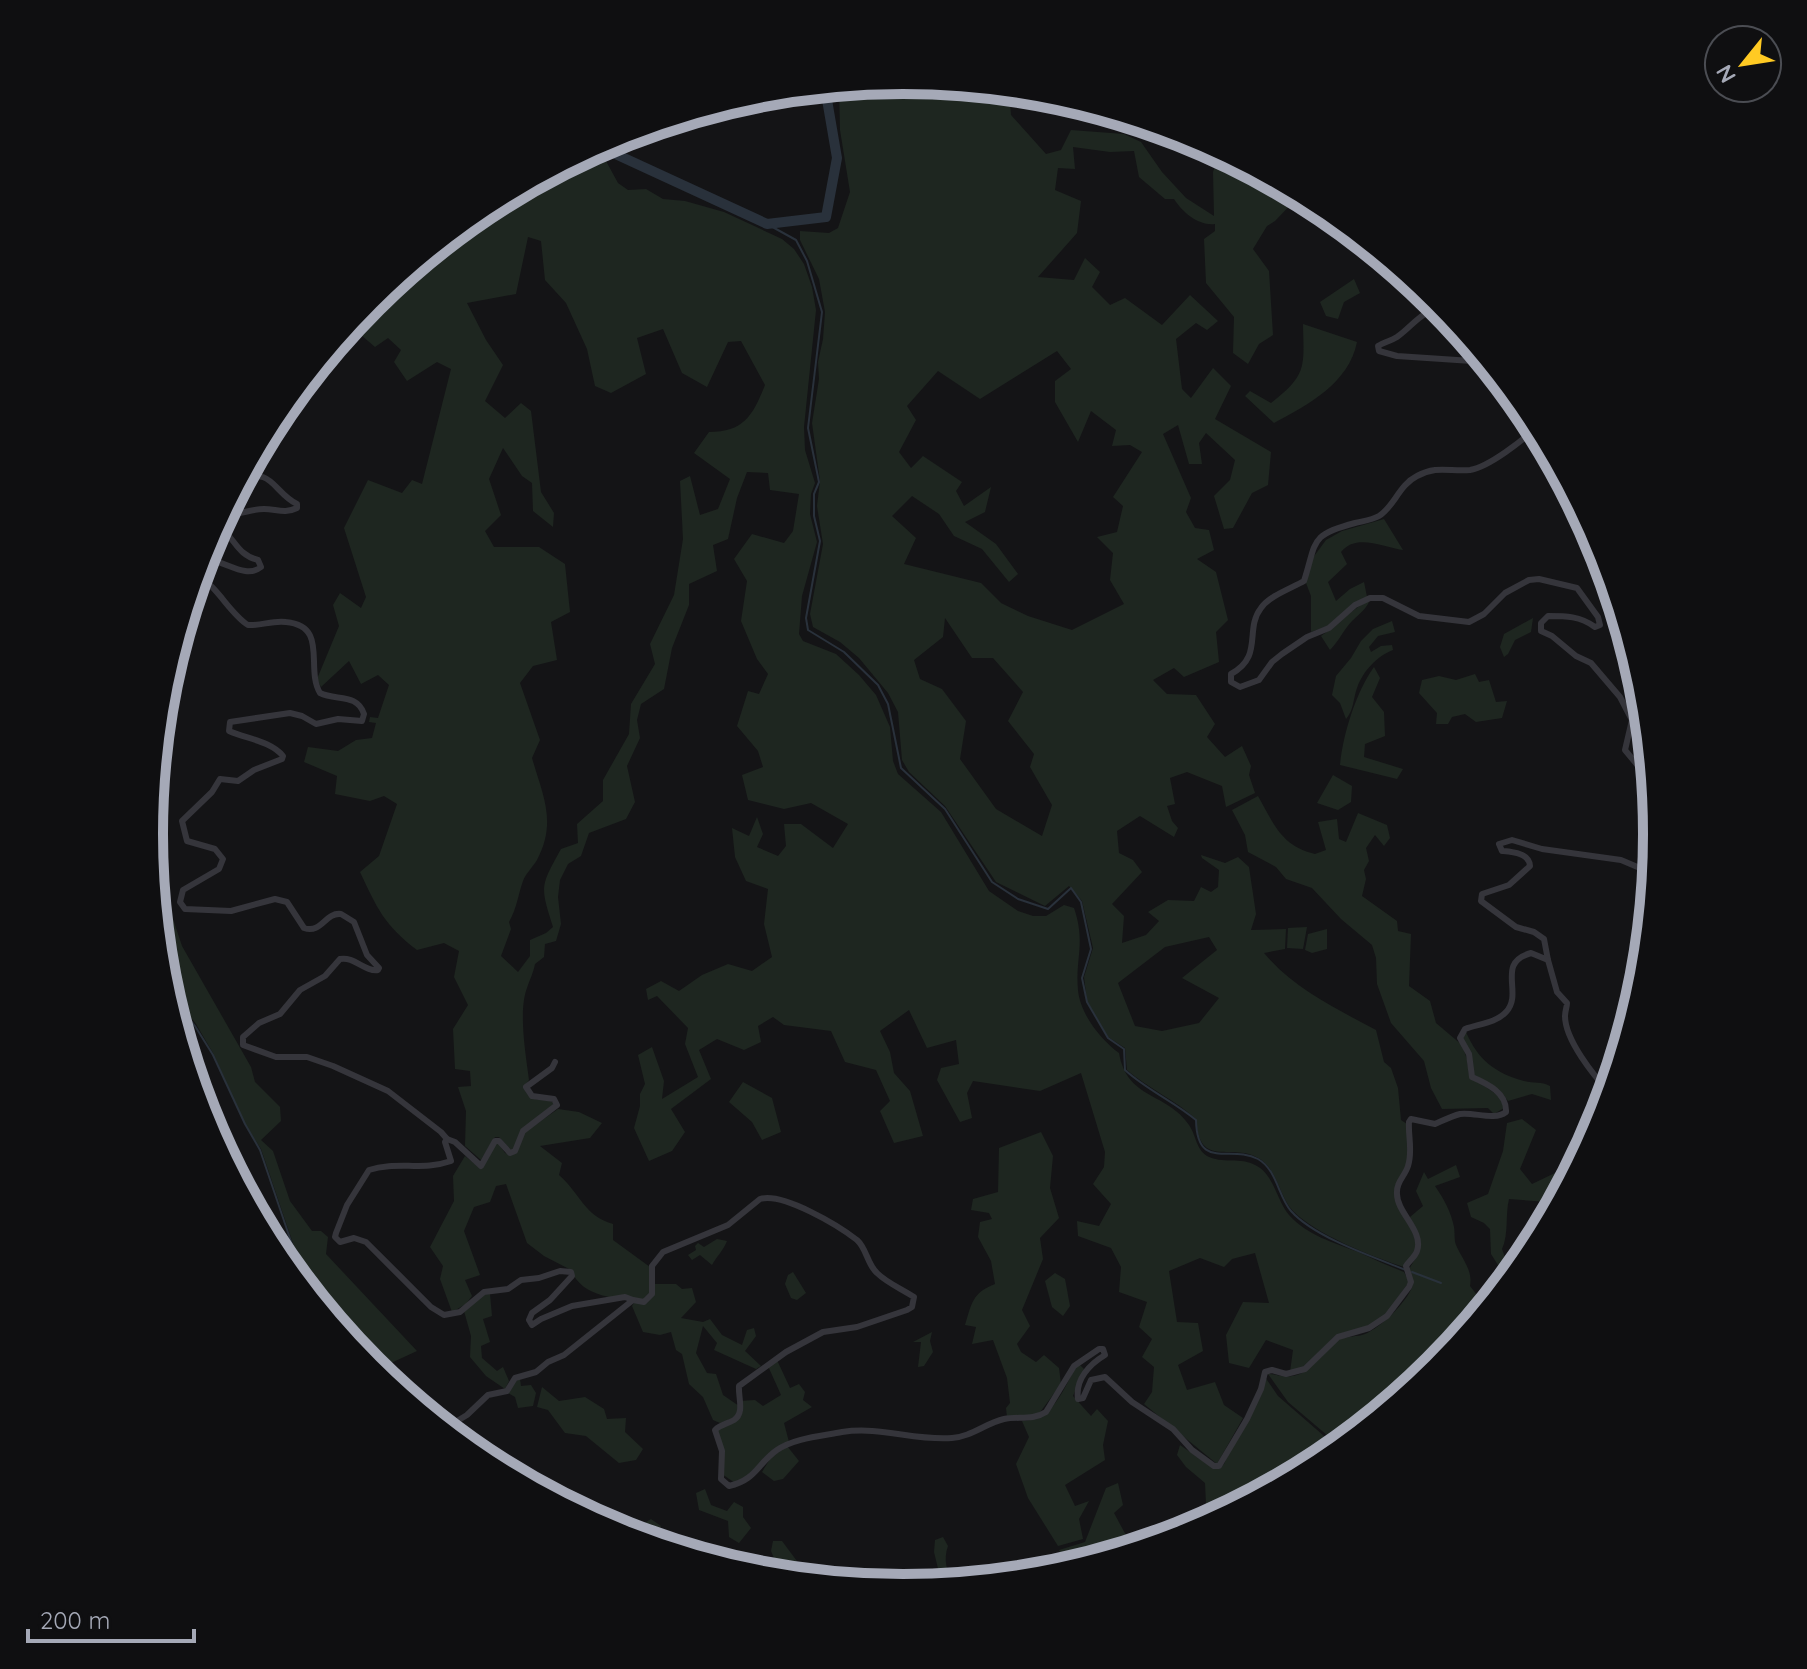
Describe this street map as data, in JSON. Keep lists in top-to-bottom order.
{
  "scale_bar": "200 m",
  "north": "bottom left"
}
